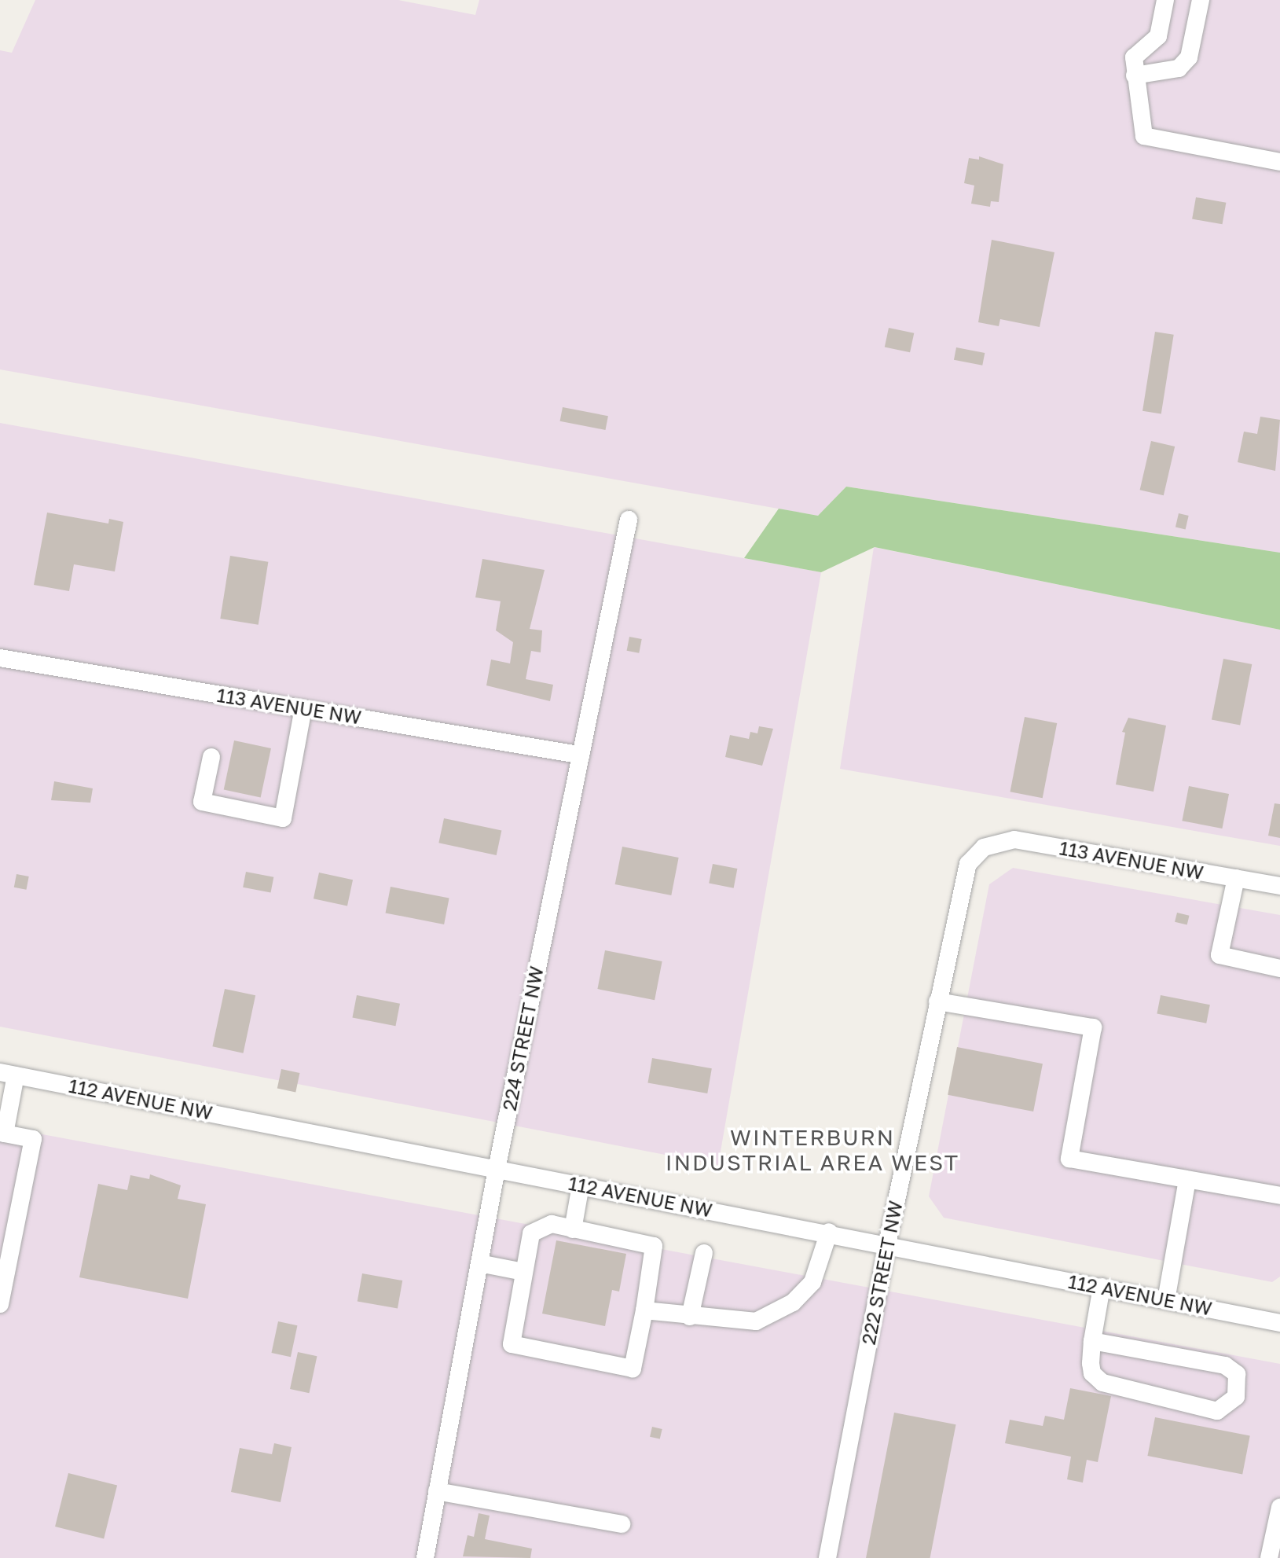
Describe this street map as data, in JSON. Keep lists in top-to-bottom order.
{
  "streets": {
    "street": [
      "113 AVENUE NW",
      "224 STREET NW",
      "112 AVENUE NW",
      "222 STREET NW"
    ]
  },
  "crossings": [
    ["113 AVENUE NW", "224 STREET NW"],
    ["113 AVENUE NW", "222 STREET NW"],
    ["224 STREET NW", "112 AVENUE NW"],
    ["112 AVENUE NW", "222 STREET NW"]
  ],
  "districts": ["WINTERBURN INDUSTRIAL AREA WEST"]
}
